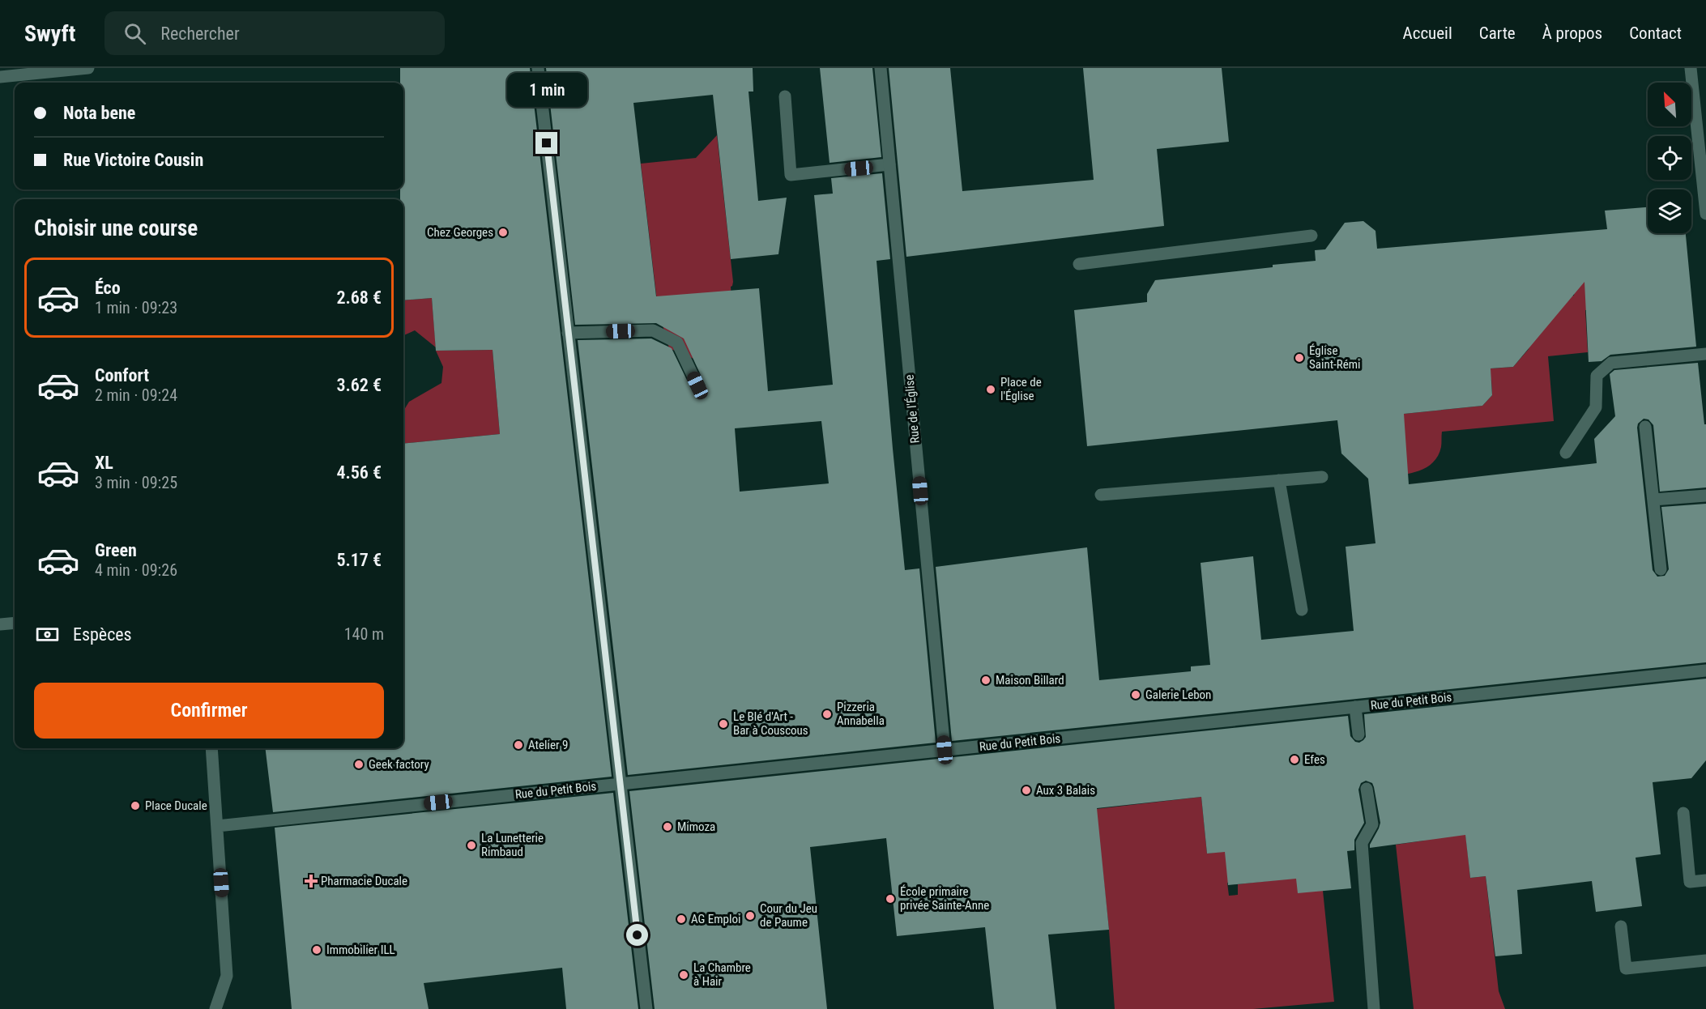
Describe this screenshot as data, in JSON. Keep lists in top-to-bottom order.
{
  "streets": {
    "street": ["Rue de l'Église", "Rue du Petit Bois"]
  },
  "crossings": [
    ["Rue de l'Église", "Rue du Petit Bois"]
  ],
  "places": {
    "other": [
      "Chez Georges",
      "Église Saint-Rémi",
      "Place de l'Église",
      "Maison Billard",
      "Galerie Lebon",
      "Pizzeria Annabella",
      "Le Blé d'Art - Bar à Couscous",
      "Atelier 9",
      "Efes",
      "Geek factory",
      "Aux 3 Balais",
      "Place Ducale",
      "Mimoza",
      "La Lunetterie Rimbaud",
      "École primaire privée Sainte-Anne",
      "Cour du Jeu de Paume",
      "AG Emploi",
      "Immobilier ILL",
      "La Chambre à Hair"
    ],
    "health": ["Pharmacie Ducale"]
  },
  "north": "top left",
  "page": {
    "header": "Swyft",
    "search": "Rechercher",
    "nav": [
      "Accueil",
      "Carte",
      "À propos",
      "Contact"
    ],
    "bubble": "1 min",
    "banner": ["Nota bene", "Rue Victoire Cousin"],
    "heading": "Choisir une course",
    "list": [
      {
        "name": "Éco",
        "note": "1 min · 09:23",
        "value": "2.68 €"
      },
      {
        "name": "Confort",
        "note": "2 min · 09:24",
        "value": "3.62 €"
      },
      {
        "name": "XL",
        "note": "3 min · 09:25",
        "value": "4.56 €"
      },
      {
        "name": "Green",
        "note": "4 min · 09:26",
        "value": "5.17 €"
      }
    ],
    "pay": ["Espèces", "140 m"],
    "buttons": "Confirmer"
  }
}
